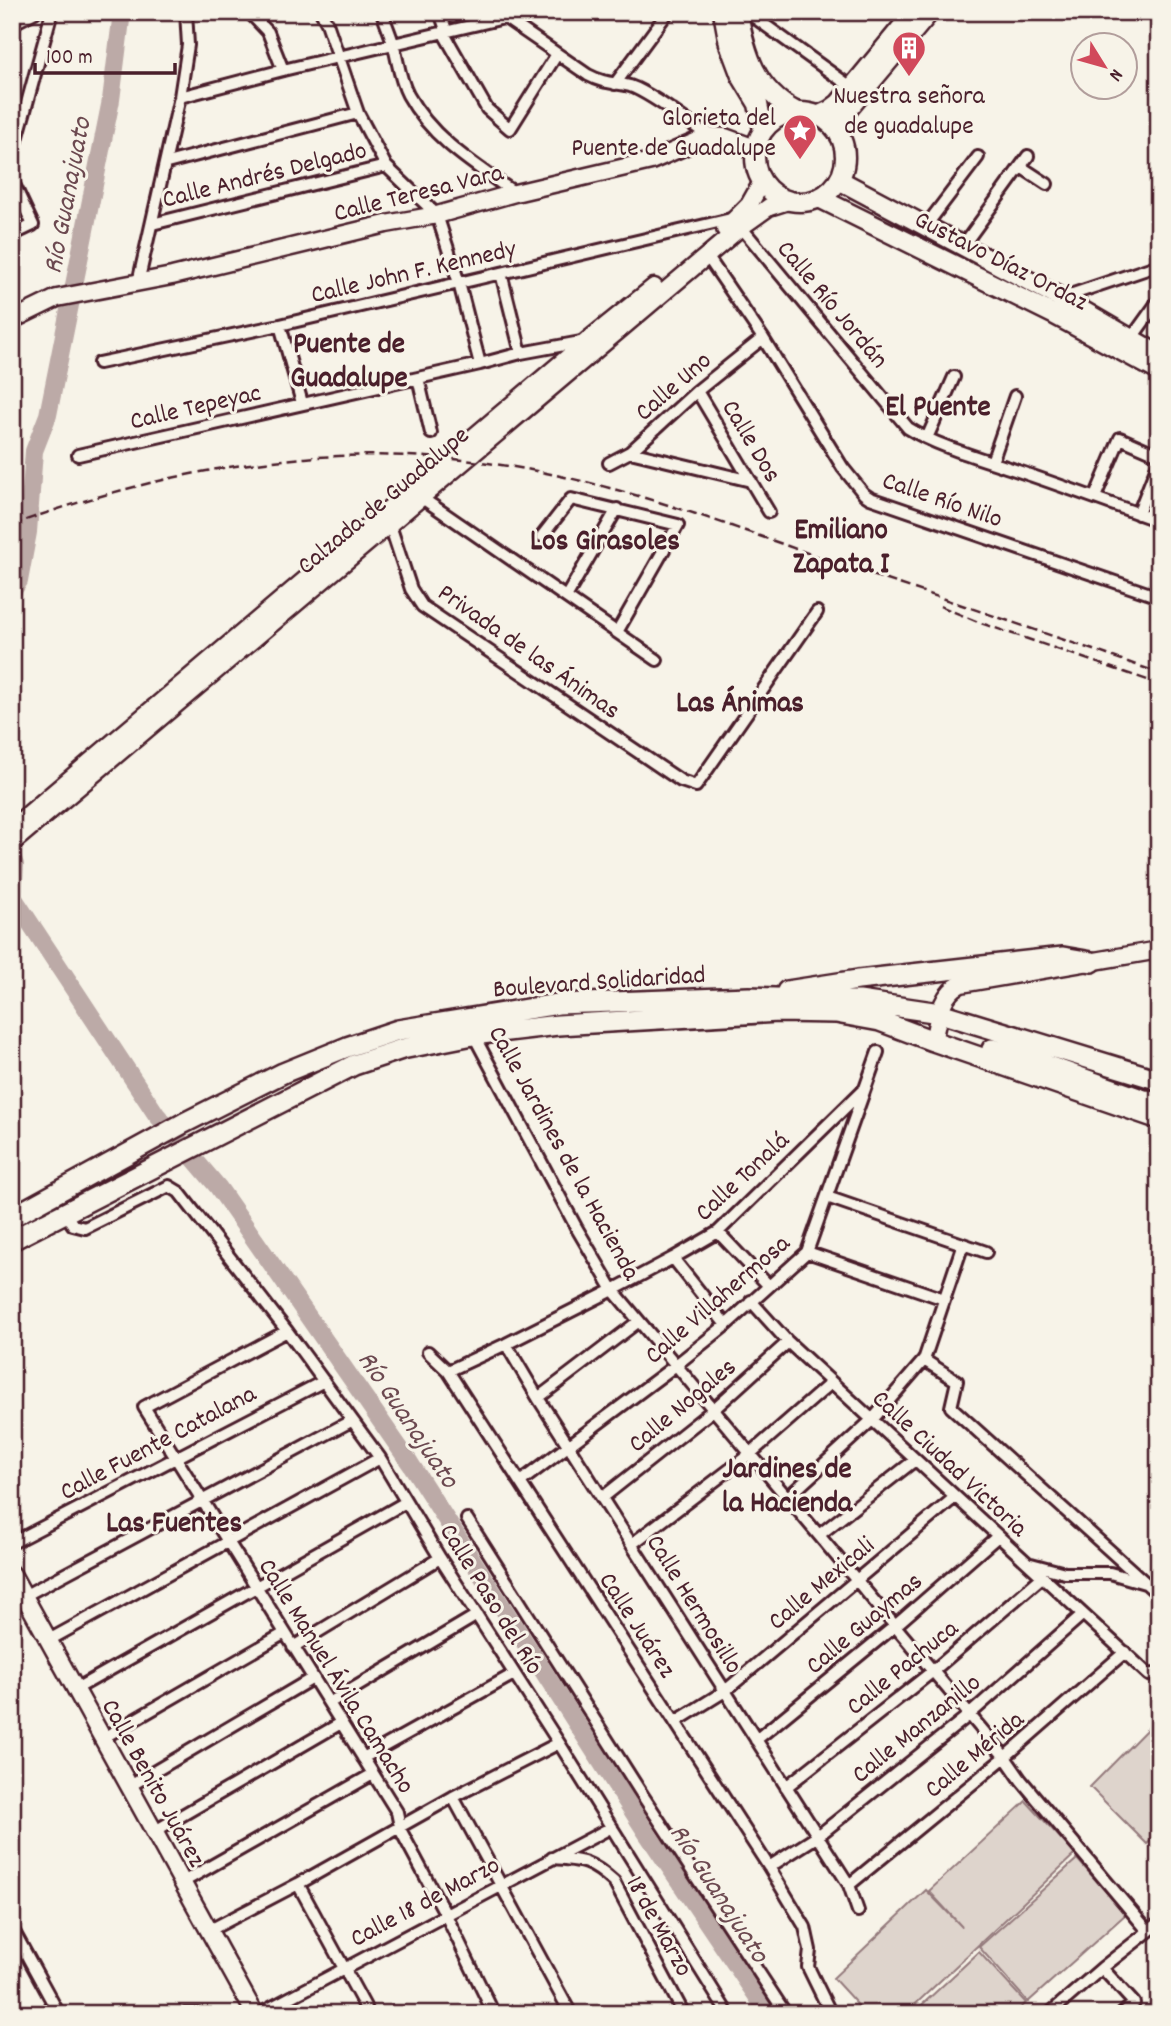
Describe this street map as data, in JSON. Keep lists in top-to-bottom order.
{
  "streets": {
    "highway": ["Boulevard Solidaridad"],
    "main road": [
      "Calle Teresa Vara",
      "Gustavo Díaz Ordaz",
      "Calzada de Guadalupe",
      "Calle Benito Juárez"
    ],
    "street": [
      "Calle Andrés Delgado",
      "Calle John F. Kennedy",
      "Calle Río Jordán",
      "Calle Uno",
      "Calle Tepeyac",
      "Calle Dos",
      "Calle Río Nilo",
      "Privada de las Ánimas",
      "Calle Jardines de la Hacienda",
      "Calle Tonalá",
      "Calle Villahermosa",
      "Calle Nogales",
      "Calle Fuente Catalana",
      "Calle Ciudad Victoria",
      "Calle Mexicali",
      "Calle Paso del Río",
      "Calle Hermosillo",
      "Calle Guaymas",
      "Calle Juárez",
      "Calle Pachuca",
      "Calle Manuel Ávila Camacho",
      "Calle Manzanillo",
      "Calle Mérida",
      "Calle 18 de Marzo",
      "18 de Marzo"
    ]
  },
  "crossings": [
    ["Gustavo Díaz Ordaz", "Calzada de Guadalupe"],
    ["Calle John F. Kennedy", "Calle Río Jordán"],
    ["Calle John F. Kennedy", "Calzada de Guadalupe"],
    ["Calle Río Jordán", "Calzada de Guadalupe"],
    ["Calle Uno", "Calle Dos"],
    ["Calle Uno", "Calle Río Nilo"],
    ["Calle Tepeyac", "Calzada de Guadalupe"],
    ["Calle Río Nilo", "Calzada de Guadalupe"],
    ["Calzada de Guadalupe", "Privada de las Ánimas"],
    ["Boulevard Solidaridad", "Calle Jardines de la Hacienda"],
    ["Boulevard Solidaridad", "Calle Paso del Río"],
    ["Calle Jardines de la Hacienda", "Calle Tonalá"],
    ["Calle Jardines de la Hacienda", "Calle Villahermosa"],
    ["Calle Jardines de la Hacienda", "Calle Nogales"],
    ["Calle Jardines de la Hacienda", "Calle Mexicali"],
    ["Calle Jardines de la Hacienda", "Calle Guaymas"],
    ["Calle Jardines de la Hacienda", "Calle Pachuca"],
    ["Calle Jardines de la Hacienda", "Calle Manzanillo"],
    ["Calle Jardines de la Hacienda", "Calle Mérida"],
    ["Calle Tonalá", "Calle Villahermosa"],
    ["Calle Tonalá", "Calle Hermosillo"],
    ["Calle Tonalá", "Calle Juárez"],
    ["Calle Villahermosa", "Calle Ciudad Victoria"],
    ["Calle Villahermosa", "Calle Hermosillo"],
    ["Calle Villahermosa", "Calle Juárez"],
    ["Calle Nogales", "Calle Ciudad Victoria"],
    ["Calle Nogales", "Calle Hermosillo"],
    ["Calle Fuente Catalana", "Calle Paso del Río"],
    ["Calle Fuente Catalana", "Calle Manuel Ávila Camacho"],
    ["Calle Ciudad Victoria", "Calle Mexicali"],
    ["Calle Ciudad Victoria", "Calle Guaymas"],
    ["Calle Ciudad Victoria", "Calle Pachuca"],
    ["Calle Ciudad Victoria", "Calle Manzanillo"],
    ["Calle Ciudad Victoria", "Calle Mérida"],
    ["Calle Mexicali", "Calle Hermosillo"],
    ["Calle Mexicali", "Calle Juárez"],
    ["Calle Paso del Río", "Calle Manuel Ávila Camacho"],
    ["Calle Paso del Río", "Calle 18 de Marzo"],
    ["Calle Hermosillo", "Calle Guaymas"],
    ["Calle Hermosillo", "Calle Pachuca"],
    ["Calle Hermosillo", "Calle Manzanillo"],
    ["Calle Hermosillo", "Calle Mérida"],
    ["Calle Juárez", "Calle Manzanillo"],
    ["Calle Manuel Ávila Camacho", "Calle 18 de Marzo"],
    ["Calle Benito Juárez", "Calle 18 de Marzo"],
    ["Calle 18 de Marzo", "18 de Marzo"]
  ],
  "districts": [
    "Puente de Guadalupe",
    "El Puente",
    "Emiliano Zapata I",
    "Los Girasoles",
    "Las Ánimas",
    "Jardines de la Hacienda",
    "Las Fuentes"
  ],
  "water": ["Río Guanajuato"],
  "places": {
    "building": ["Nuestra señora de guadalupe"],
    "place": ["Glorieta del Puente de Guadalupe"]
  },
  "scale_bar": "100 m",
  "north": "bottom right"
}
